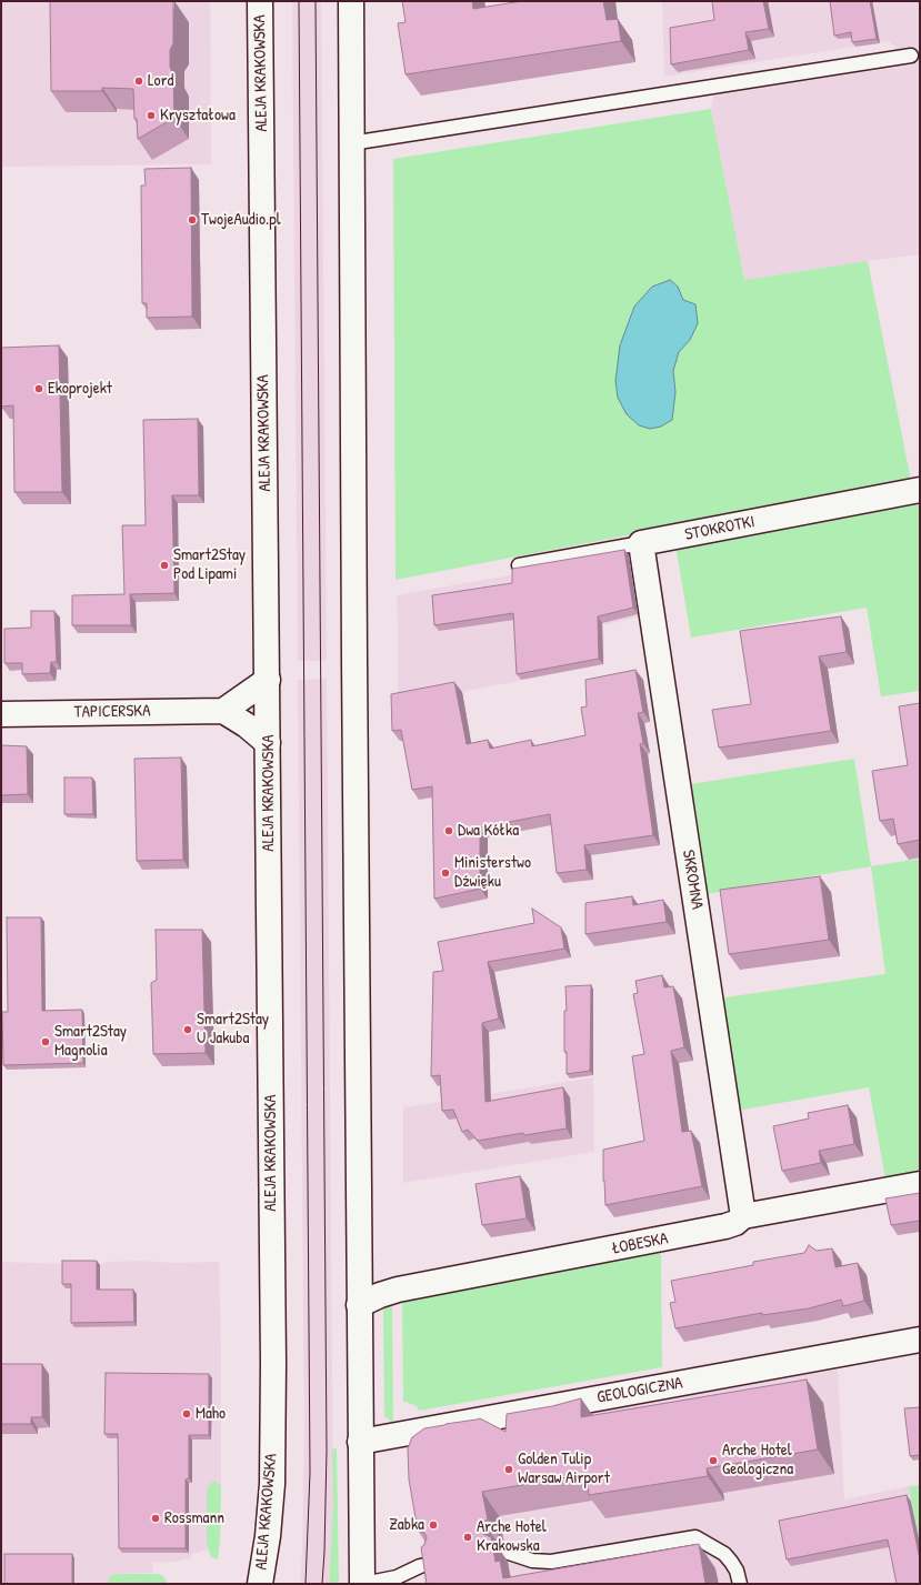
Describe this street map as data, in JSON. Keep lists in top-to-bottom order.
{
  "streets": {
    "main road": [
      "ALEJA KRAKOWSKA",
      "STOKROTKI",
      "TAPICERSKA",
      "SKROMNA",
      "ŁOBESKA",
      "GEOLOGICZNA"
    ]
  },
  "crossings": [
    ["STOKROTKI", "SKROMNA"],
    ["SKROMNA", "ŁOBESKA"]
  ],
  "places": [
    "Lord",
    "Kryształowa",
    "TwojeAudio.pl",
    "Ekoprojekt",
    "Smart2Stay Pod Lipami",
    "Dwa Kółka",
    "Ministerstwo Dźwięku",
    "Smart2Stay U Jakuba",
    "Smart2Stay Magnolia",
    "Maho",
    "Arche Hotel Geologiczna",
    "Golden Tulip Warsaw Airport",
    "Rossmann",
    "Zabka",
    "Arche Hotel Krakowska"
  ]
}
